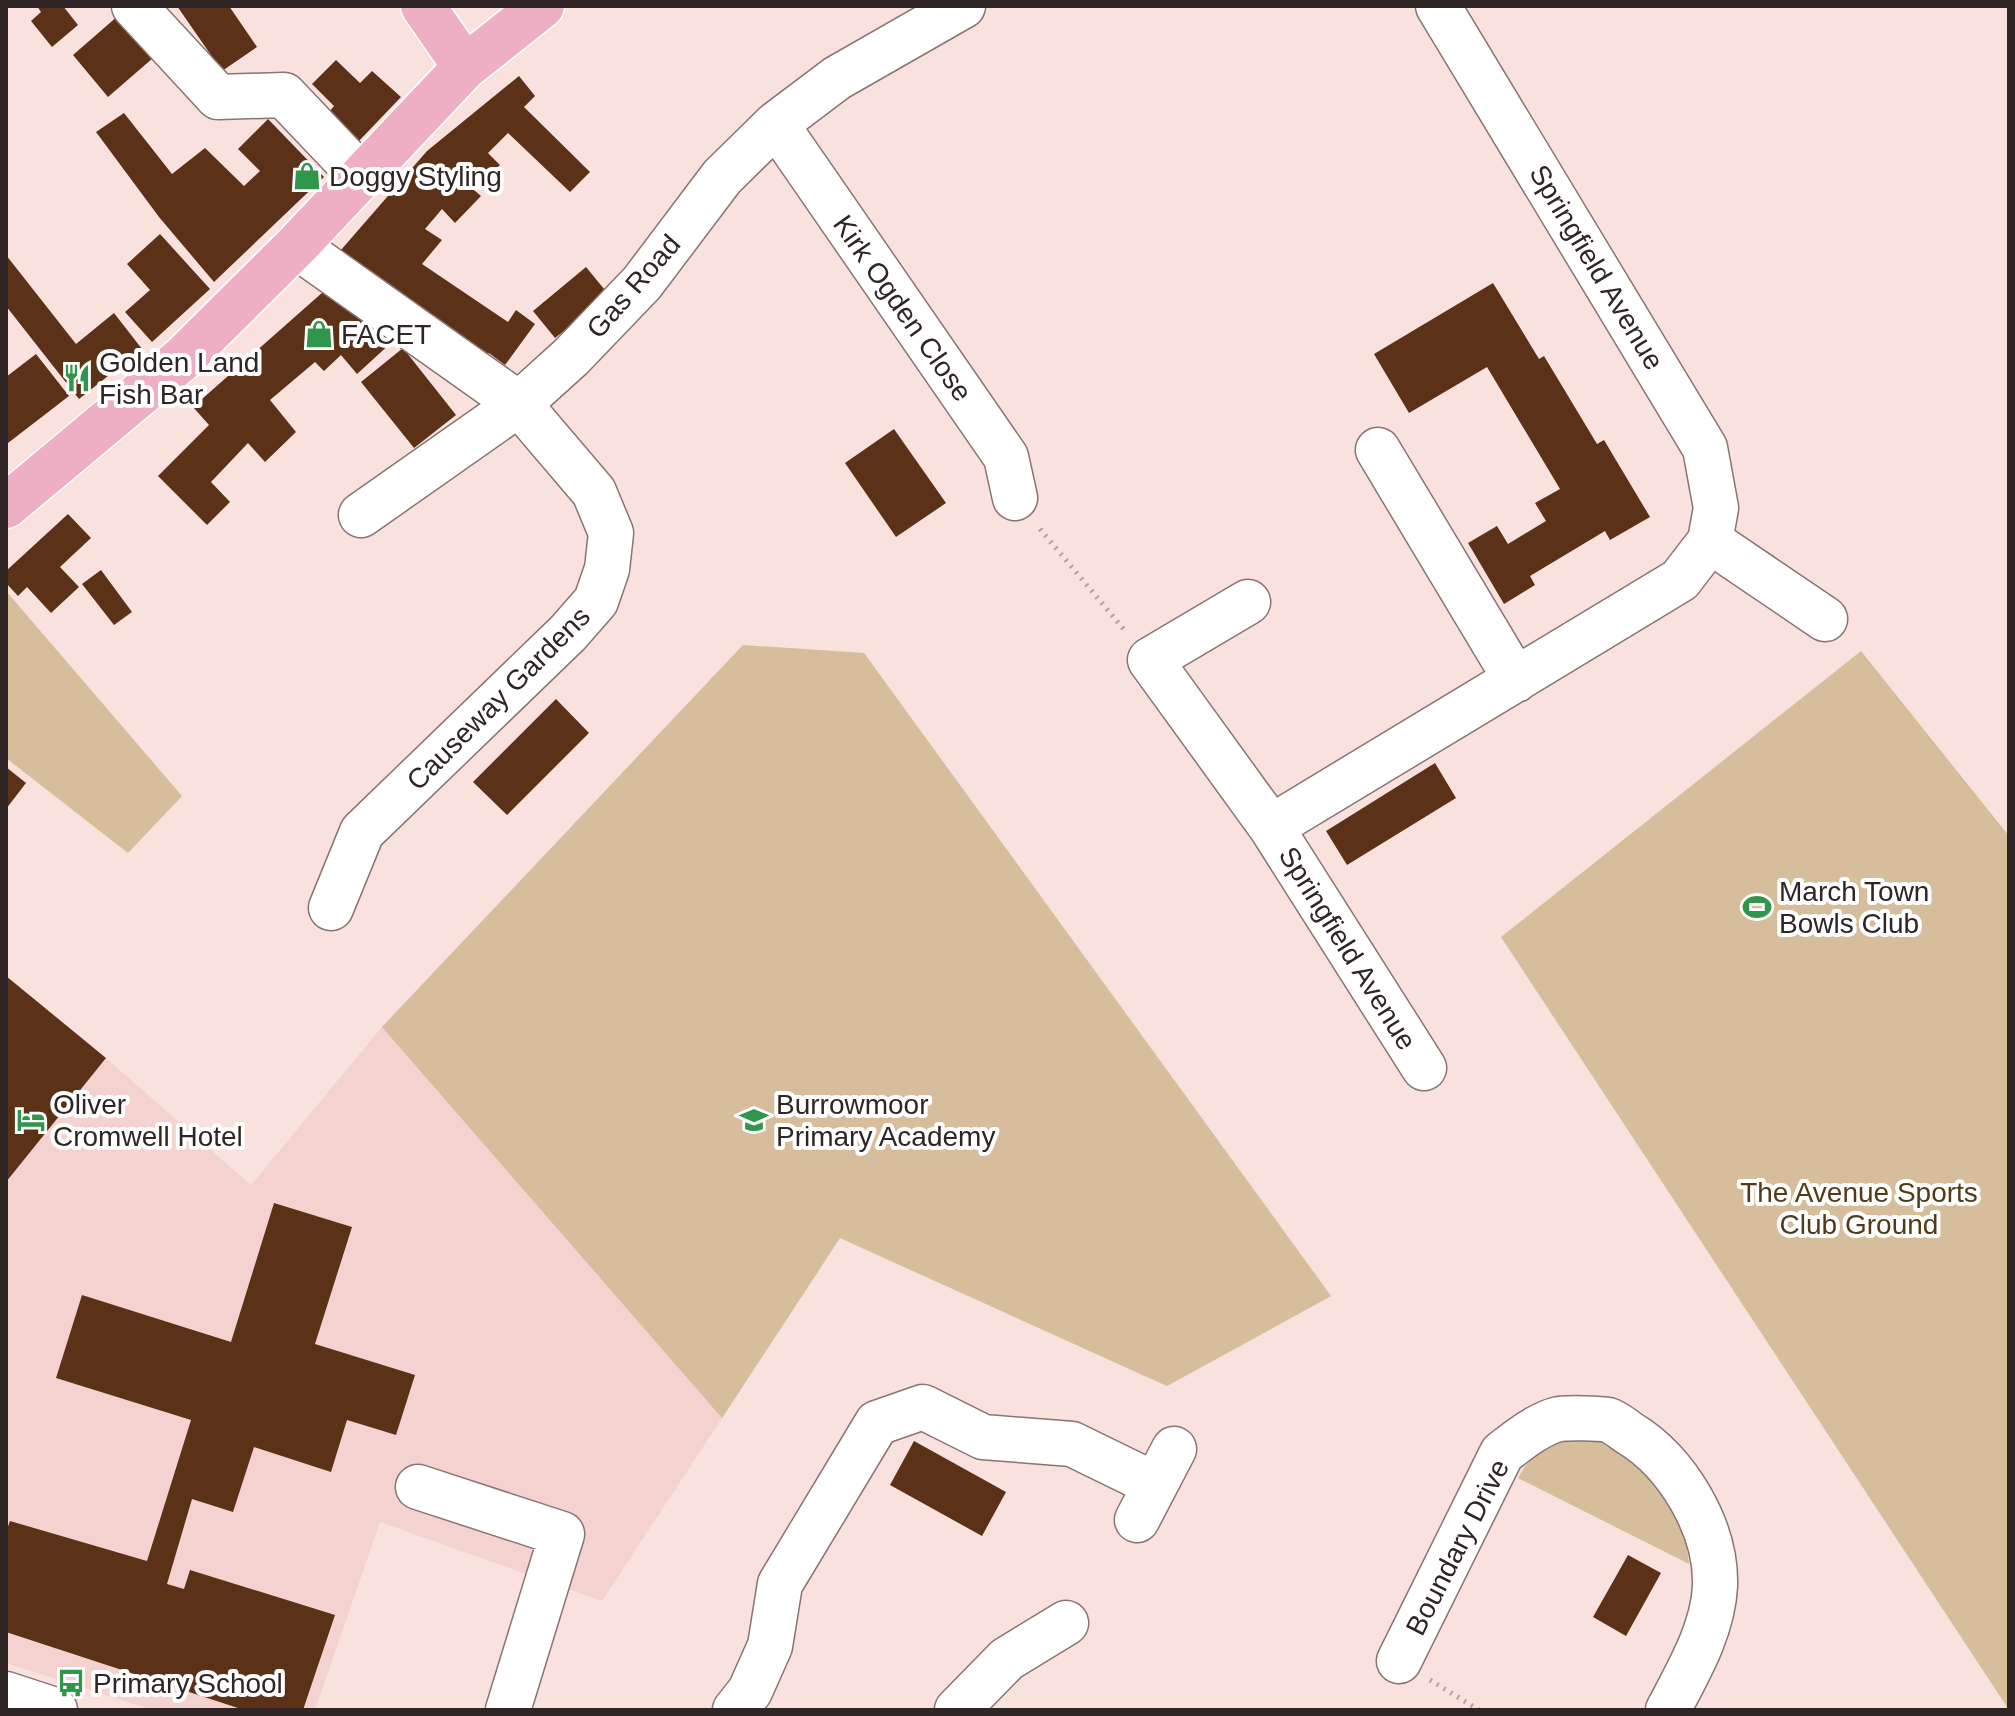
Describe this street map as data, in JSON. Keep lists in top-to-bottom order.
{
  "streets": {
    "street": [
      "Springfield Avenue",
      "Gas Road",
      "Kirk Ogden Close",
      "Causeway Gardens",
      "Boundary Drive"
    ]
  },
  "crossings": [
    ["Gas Road", "Kirk Ogden Close"],
    ["Gas Road", "Causeway Gardens"]
  ],
  "parks": ["The Avenue Sports Club Ground"],
  "places": {
    "shop": ["Doggy Styling", "FACET"],
    "restaurant": ["Golden Land Fish Bar"],
    "sports": ["March Town Bowls Club"],
    "hotel": ["Oliver Cromwell Hotel"],
    "school or university": ["Burrowmoor Primary Academy"],
    "bus stop": ["Primary School"]
  }
}
